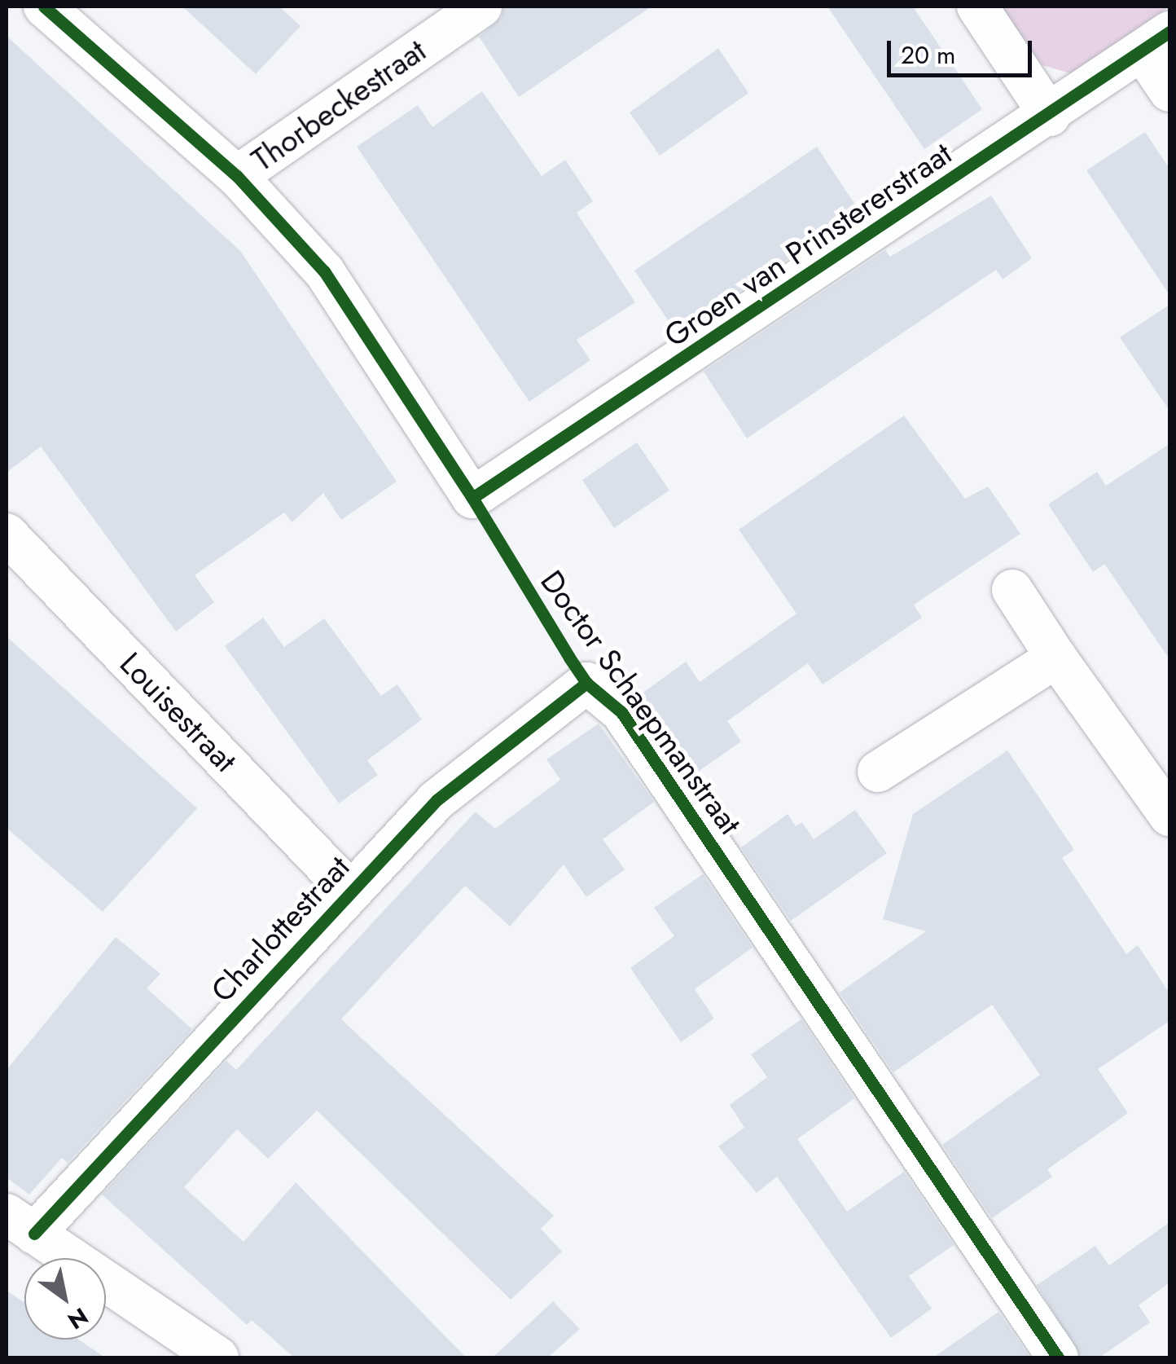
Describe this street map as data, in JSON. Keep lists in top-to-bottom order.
{
  "streets": {
    "street": [
      "Thorbeckestraat",
      "Groen van Prinstererstraat",
      "Doctor Schaepmanstraat",
      "Louisestraat",
      "Charlottestraat"
    ]
  },
  "crossings": [
    ["Thorbeckestraat", "Groen van Prinstererstraat"],
    ["Doctor Schaepmanstraat", "Charlottestraat"],
    ["Louisestraat", "Charlottestraat"]
  ],
  "scale_bar": "20 m",
  "north": "bottom right"
}
